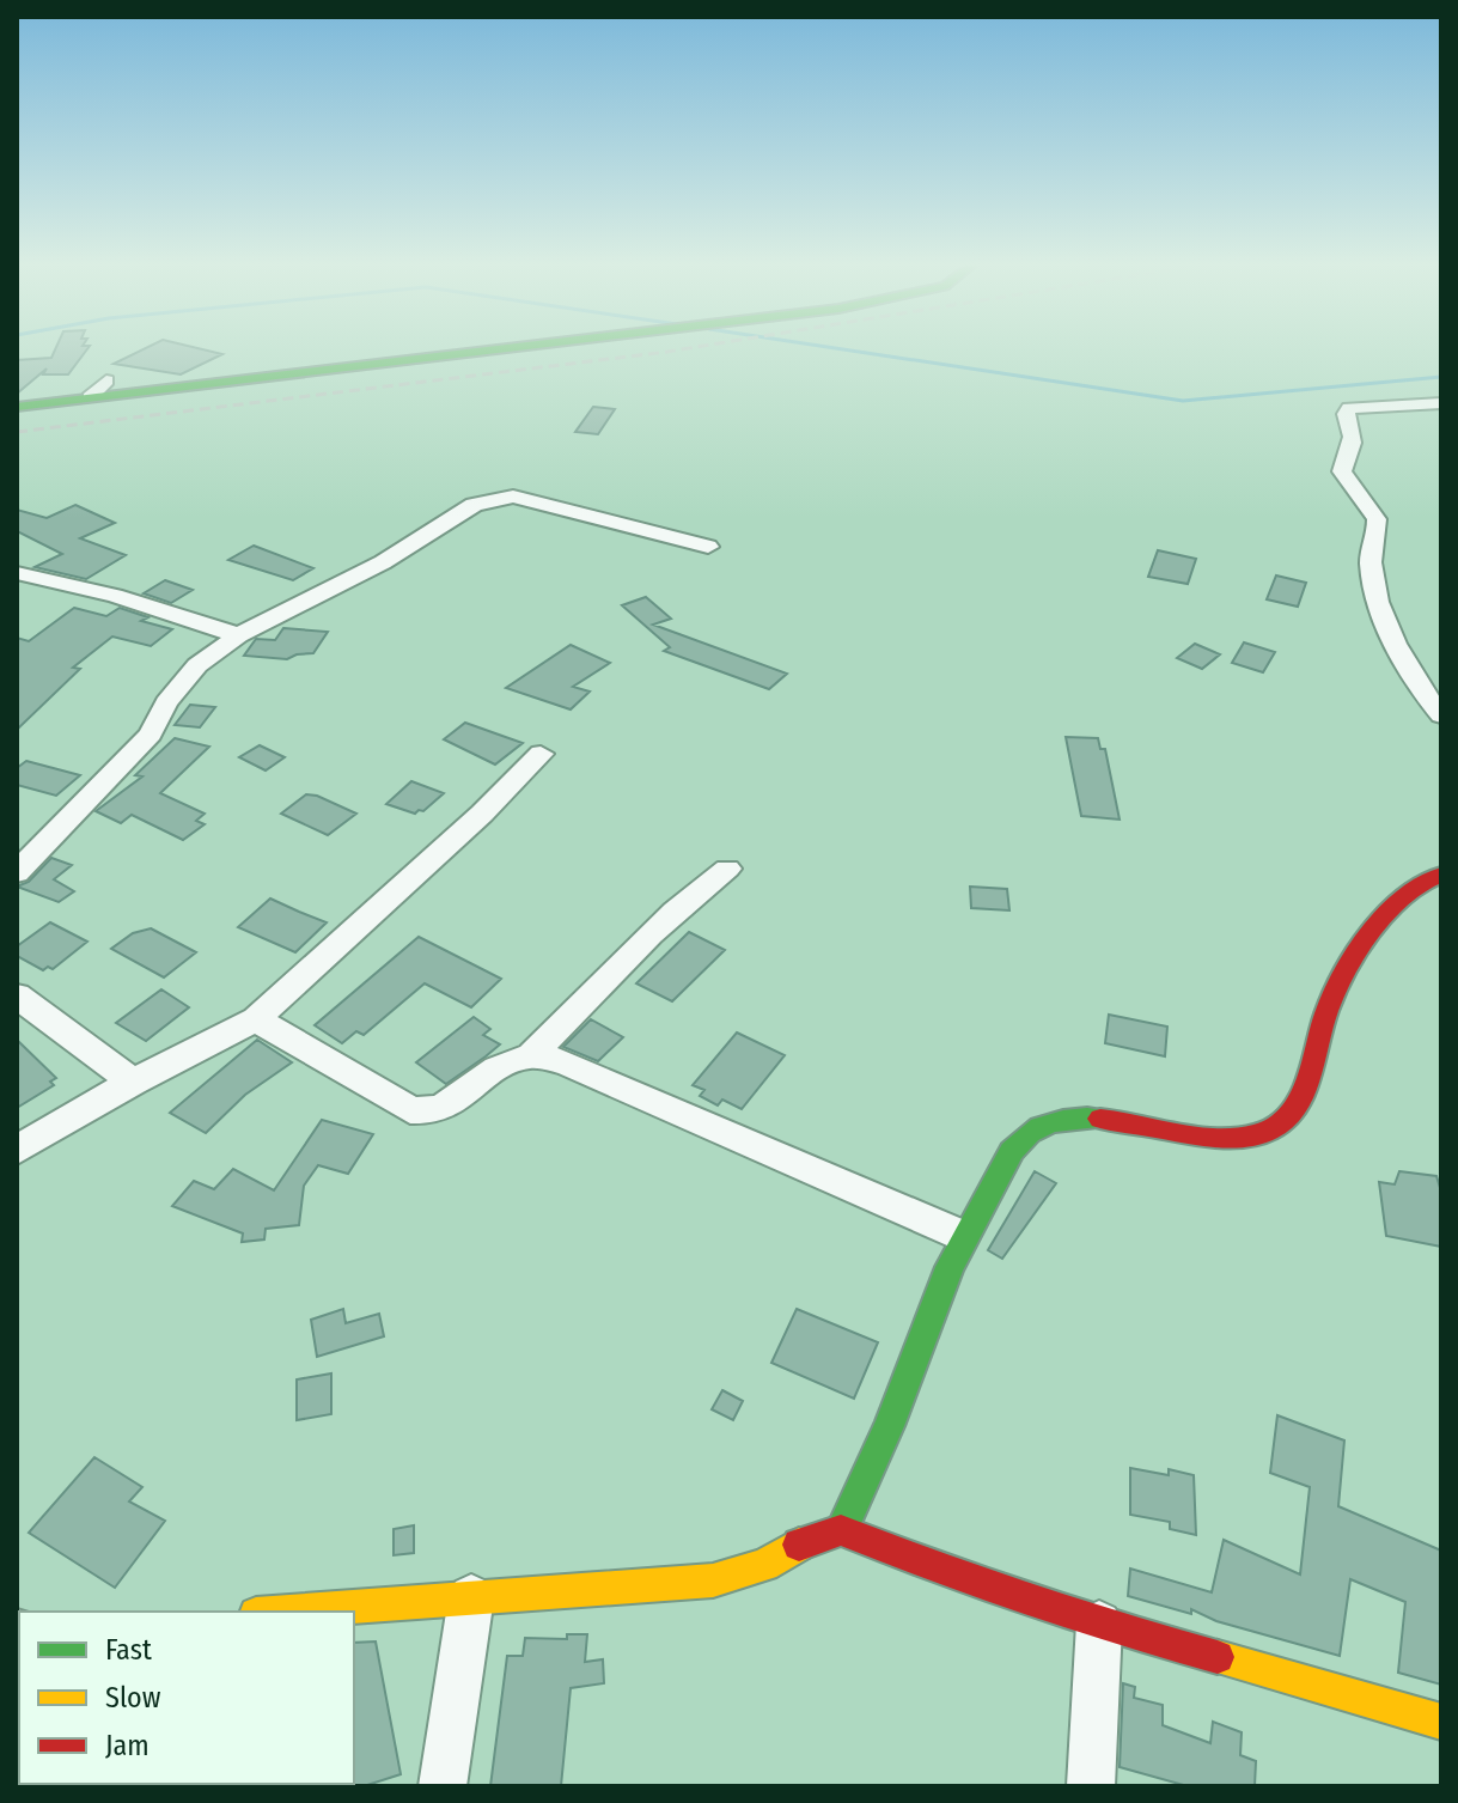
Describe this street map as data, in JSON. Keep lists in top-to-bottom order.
{
  "legend": ["Fast", "Slow", "Jam"]
}
